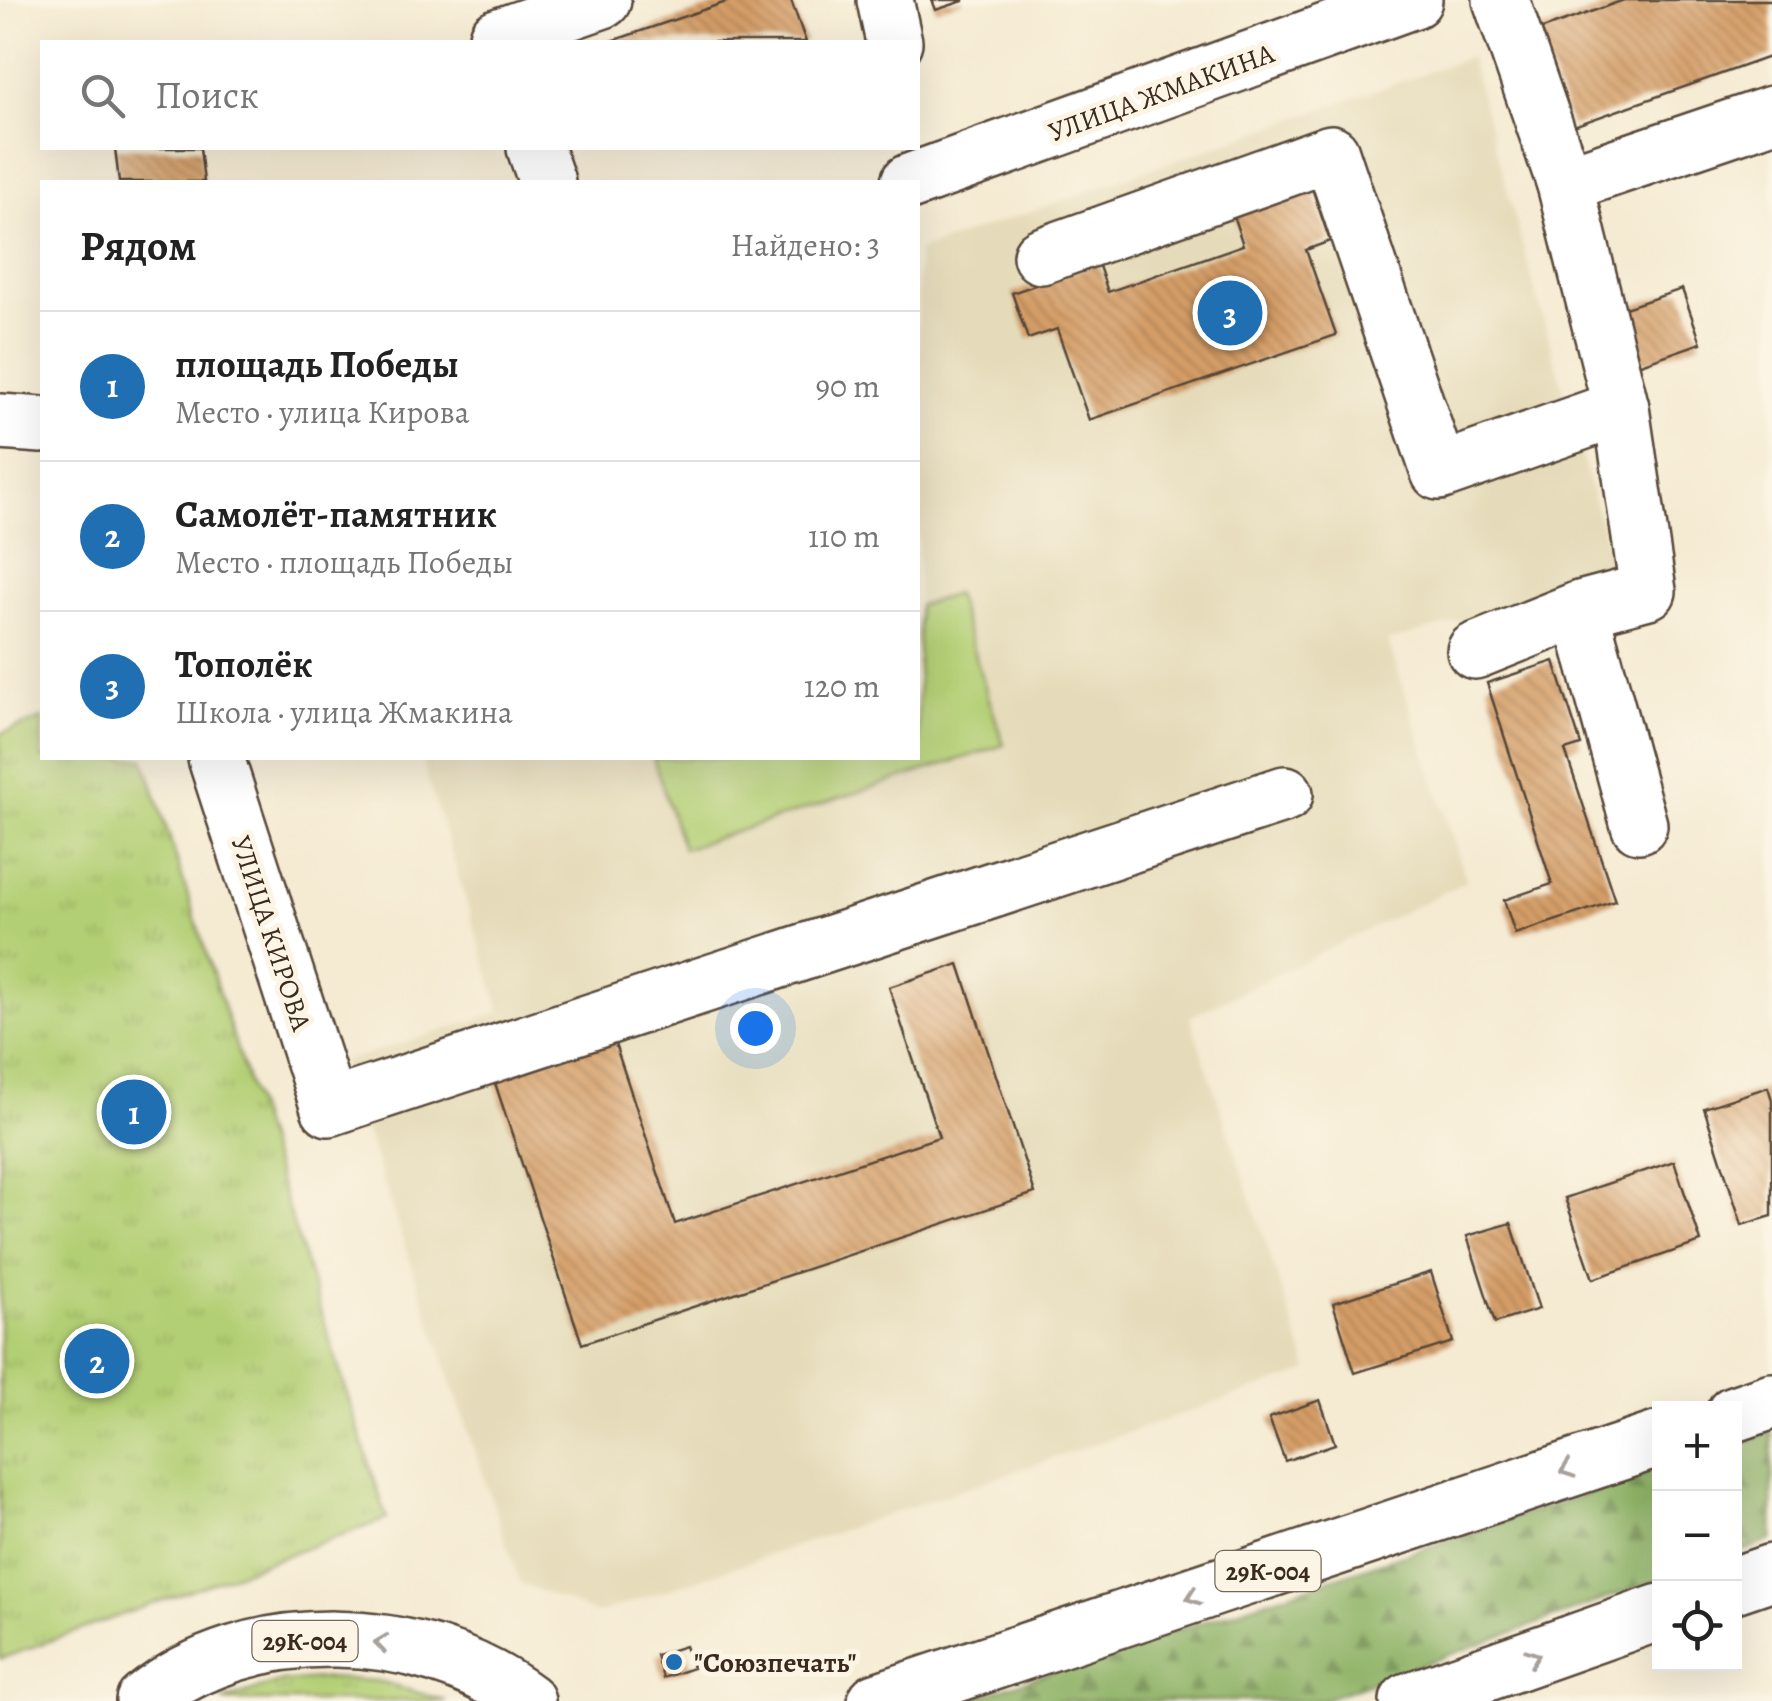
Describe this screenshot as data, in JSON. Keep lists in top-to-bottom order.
{
  "streets": {
    "main road": ["УЛИЦА ЖМАКИНА", "УЛИЦА КИРОВА", "29К-004"]
  },
  "places": ["\"Союзпечать\""],
  "page": {
    "search": "Поиск",
    "heading": ["Рядом", "Найдено: 3"],
    "pins": ["3", "1", "2"],
    "list": [
      {
        "mark": "1",
        "name": "площадь Победы",
        "note": "Место · улица Кирова",
        "value": "90 m"
      },
      {
        "mark": "2",
        "name": "Самолёт-памятник",
        "note": "Место · площадь Победы",
        "value": "110 m"
      },
      {
        "mark": "3",
        "name": "Тополёк",
        "note": "Школа · улица Жмакина",
        "value": "120 m"
      }
    ],
    "map_buttons": ["+", "−"]
  }
}
